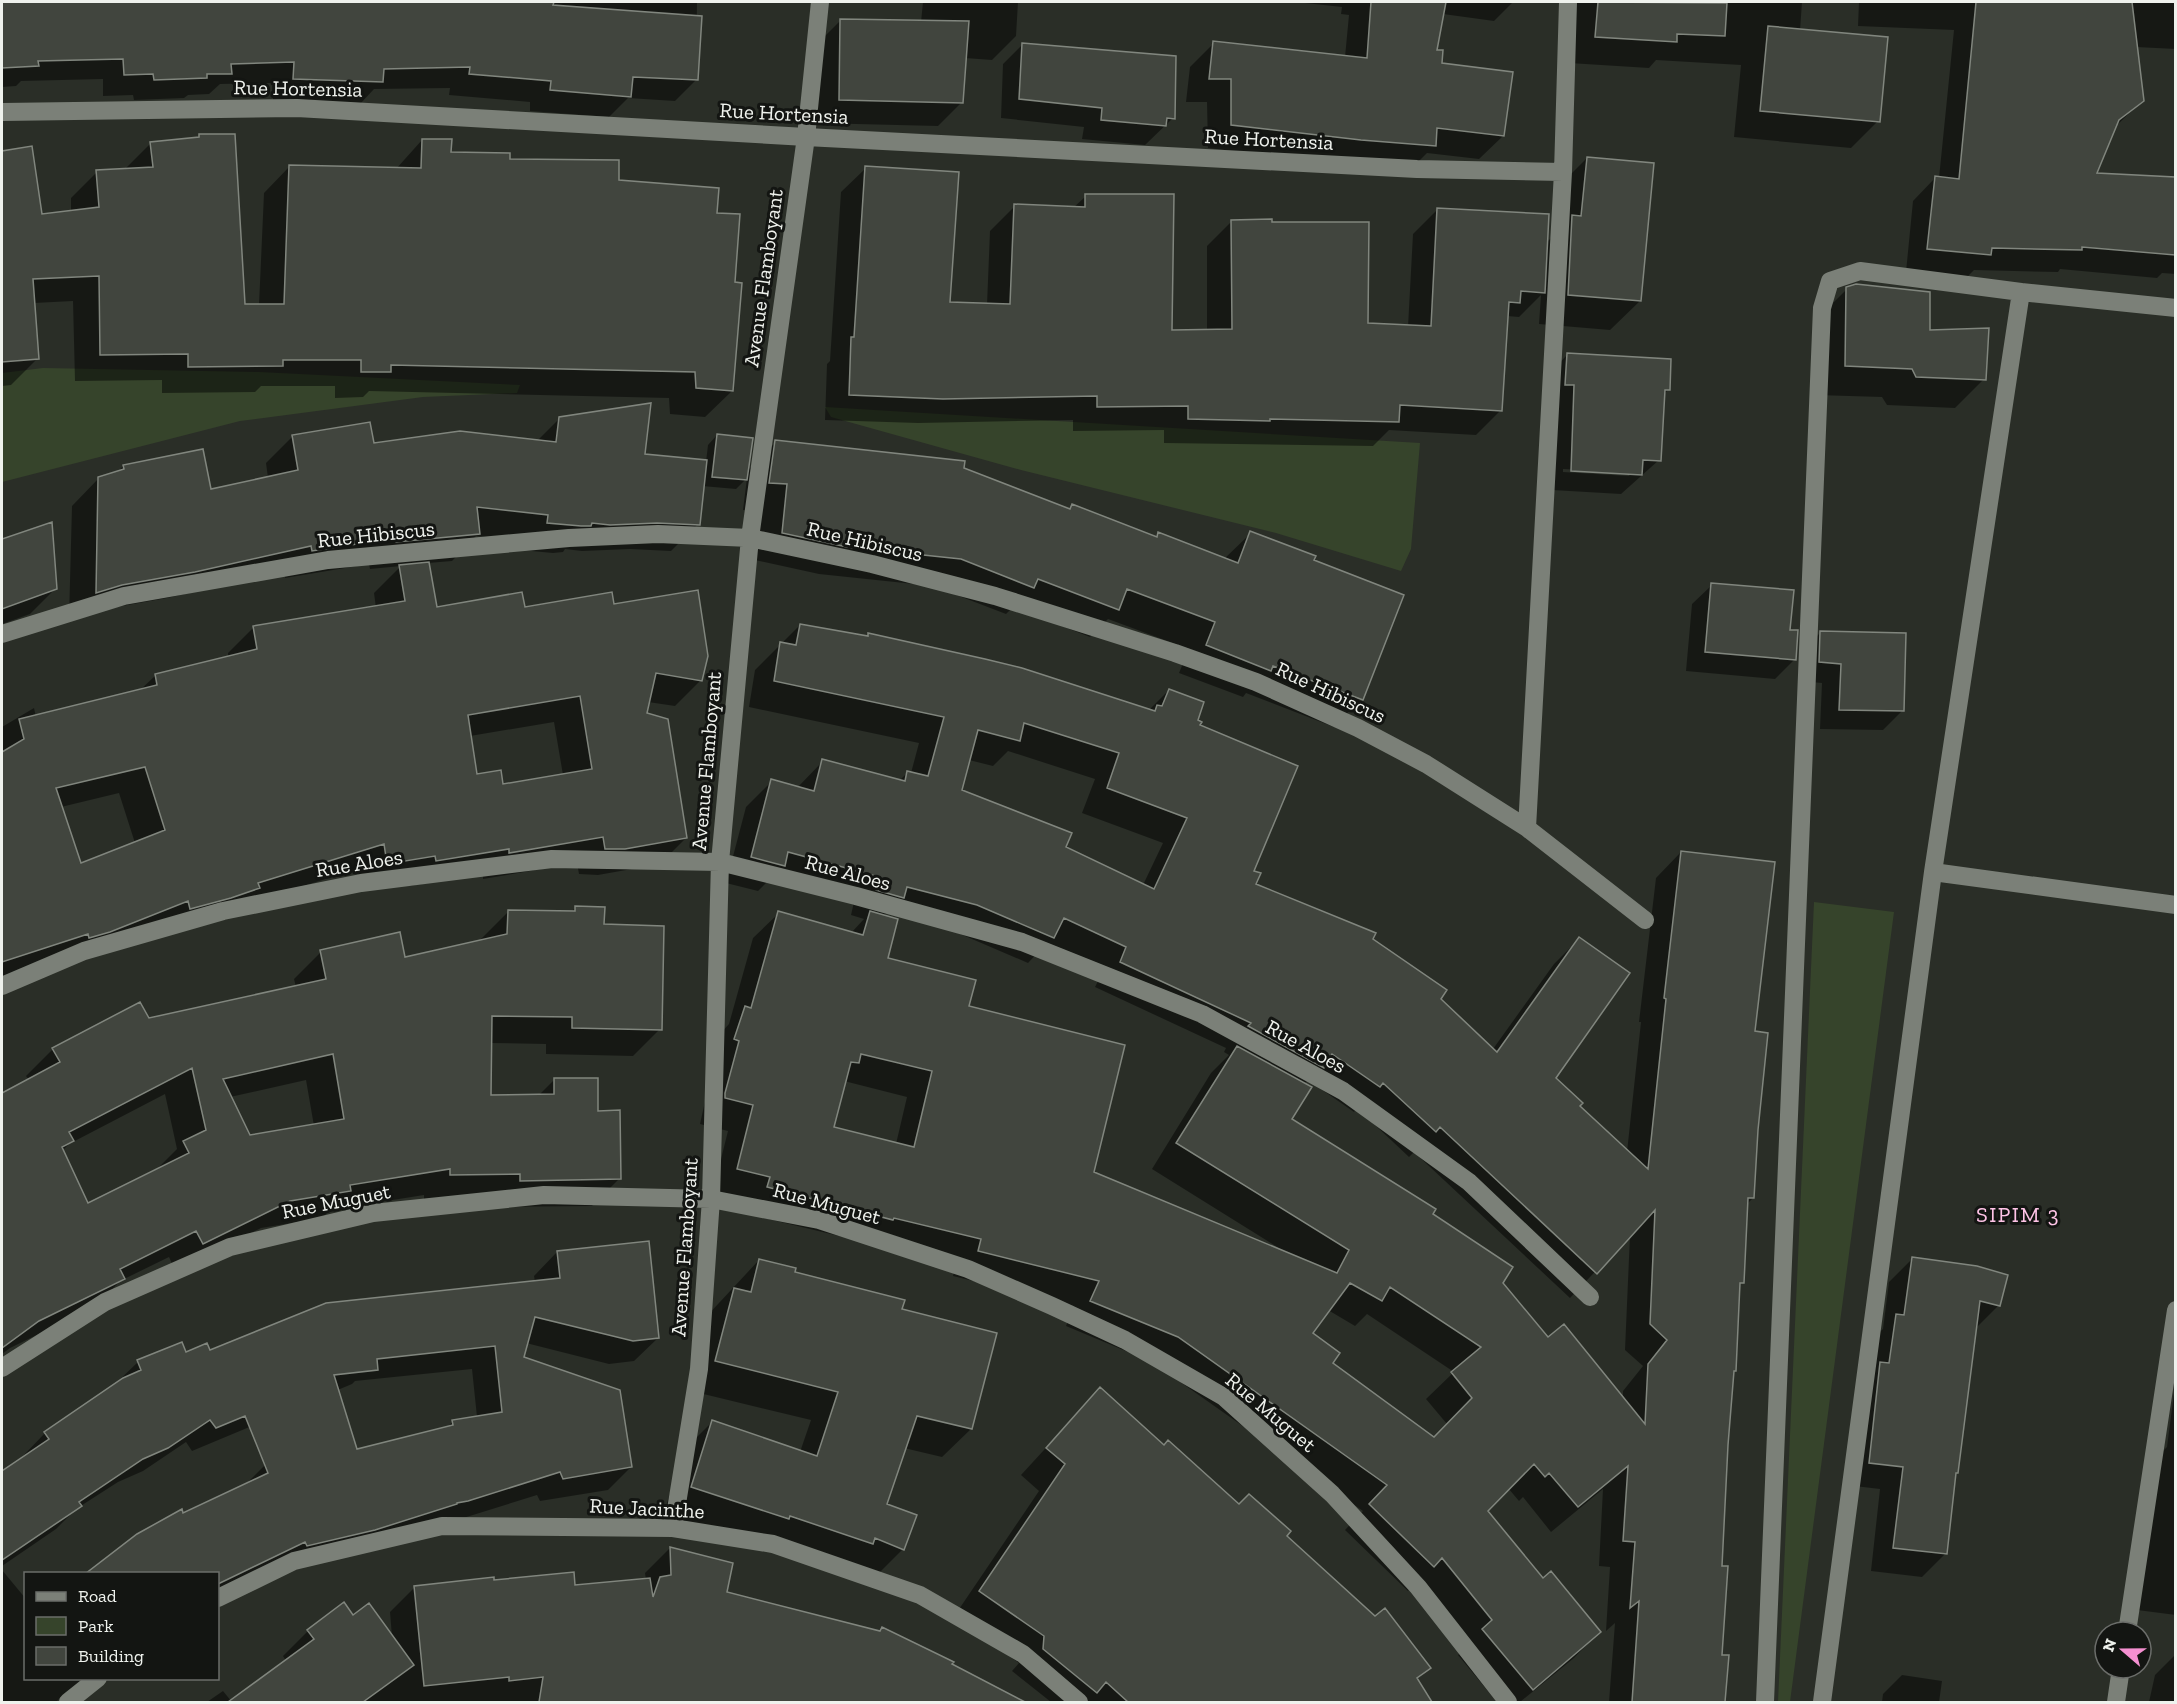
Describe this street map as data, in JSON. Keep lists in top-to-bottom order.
{
  "streets": {
    "street": [
      "Rue Hortensia",
      "Avenue Flamboyant",
      "Rue Hibiscus",
      "Rue Aloes",
      "Rue Muguet",
      "Rue Jacinthe"
    ]
  },
  "crossings": [
    ["Rue Hortensia", "Avenue Flamboyant"],
    ["Avenue Flamboyant", "Rue Hibiscus"],
    ["Avenue Flamboyant", "Rue Aloes"],
    ["Avenue Flamboyant", "Rue Muguet"],
    ["Avenue Flamboyant", "Rue Jacinthe"]
  ],
  "districts": ["SIPIM 3"],
  "legend": ["Road", "Park", "Building"],
  "north": "left"
}
